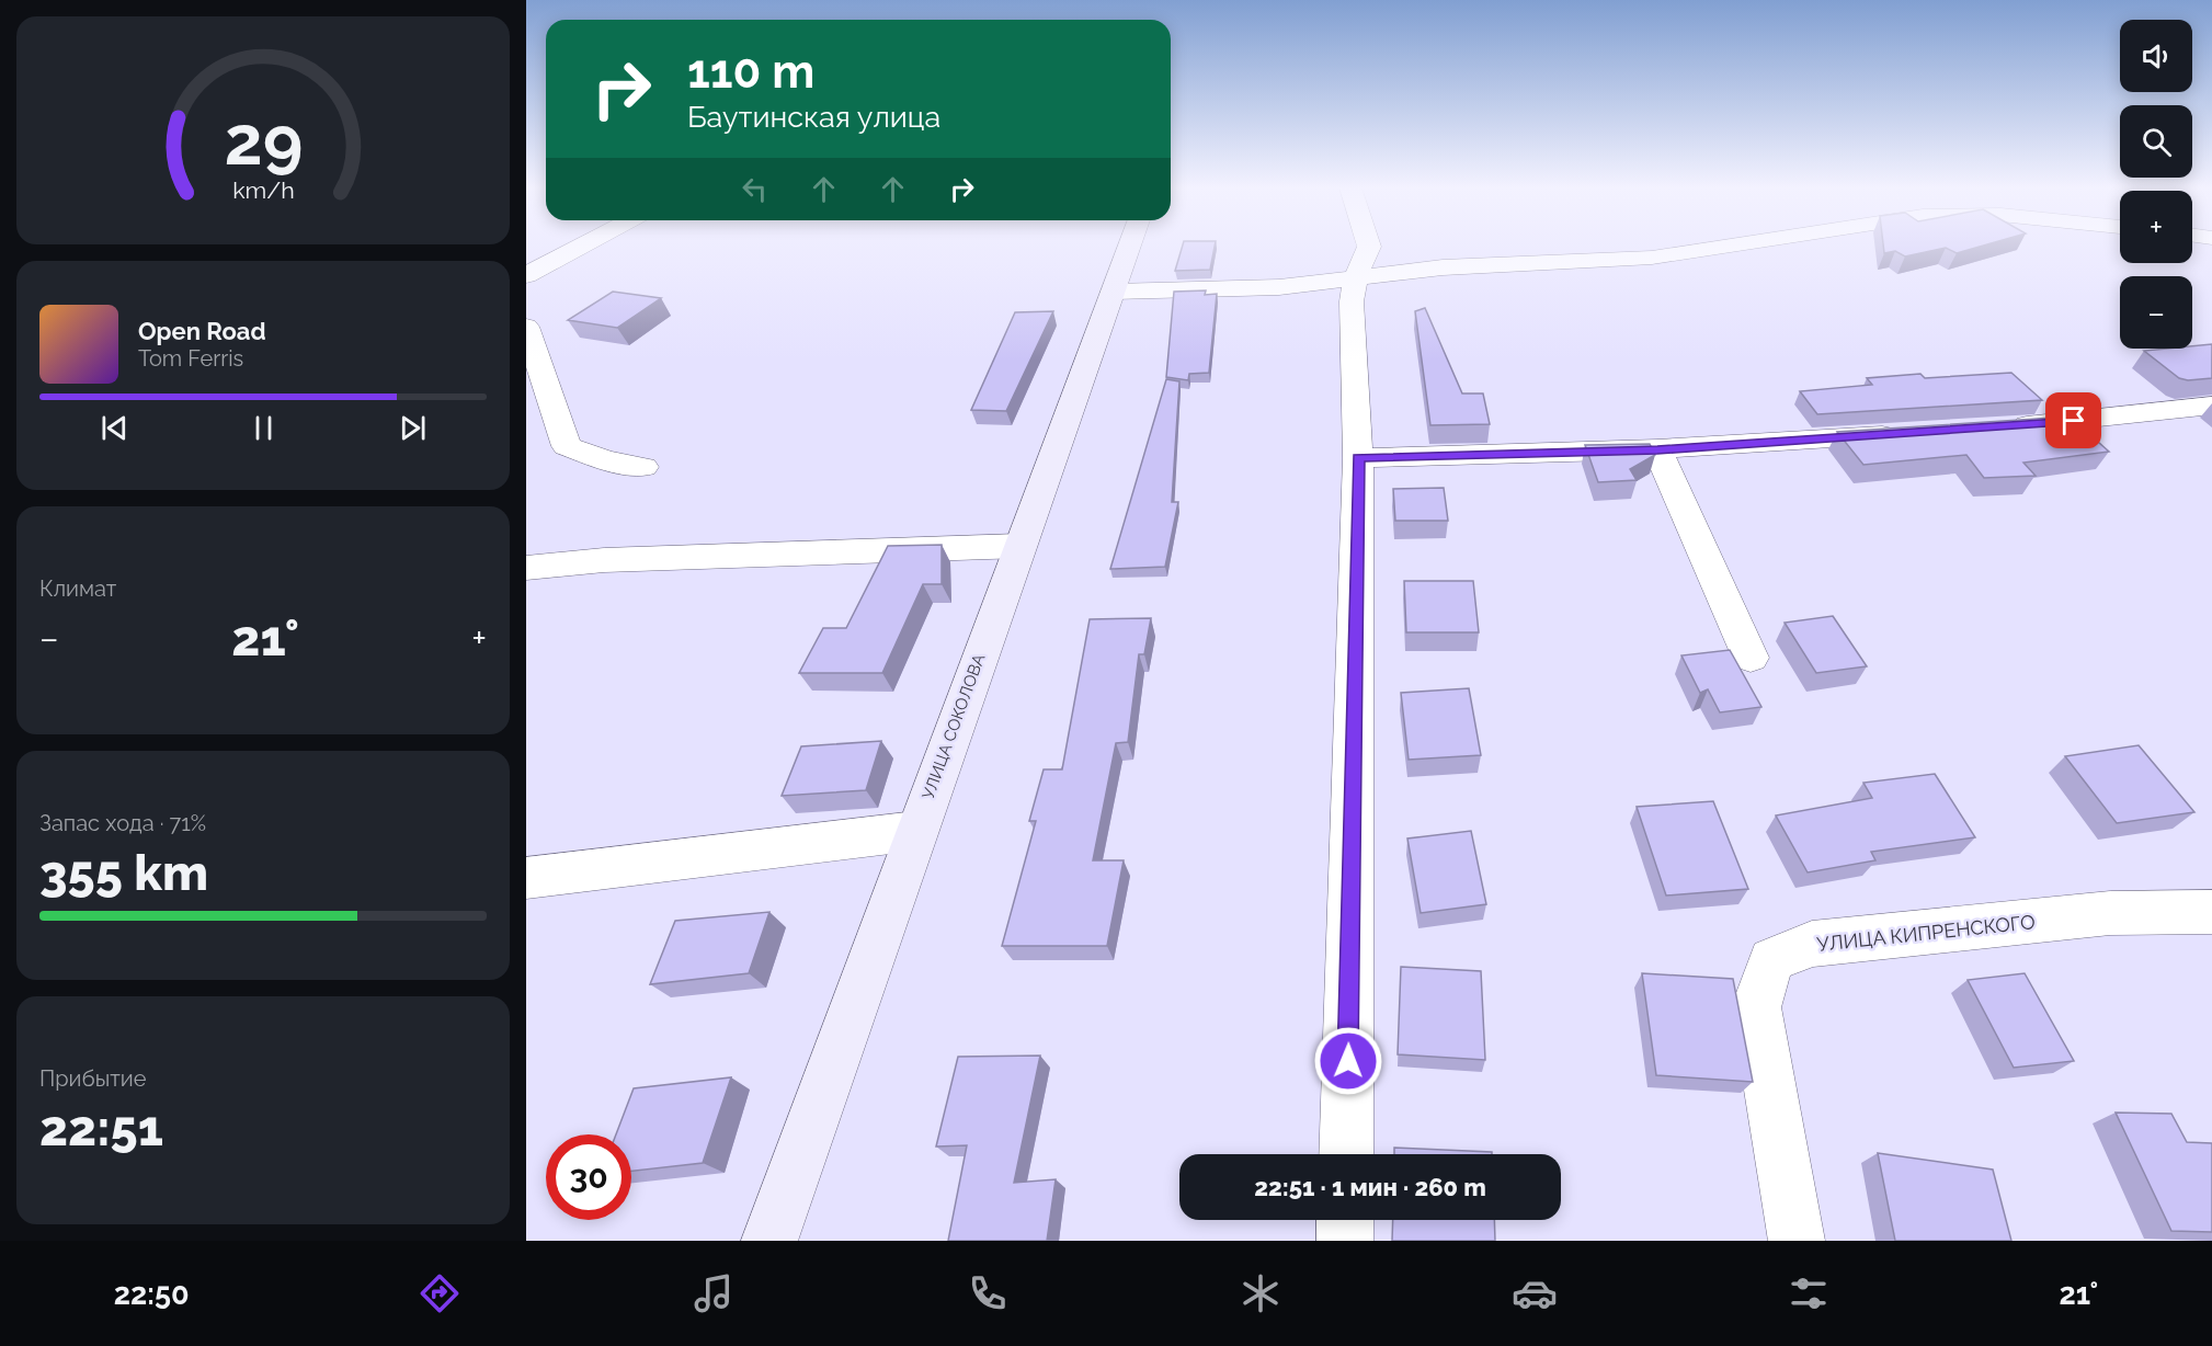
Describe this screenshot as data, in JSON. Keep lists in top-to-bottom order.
{
  "streets": {
    "main road": ["УЛИЦА СОКОЛОВА"],
    "street": ["УЛИЦА КИПРЕНСКОГО"]
  },
  "page": {
    "map_buttons": ["+", "−"],
    "turn": ["110 m", "Баутинская улица"],
    "song": ["Open Road", "Tom Ferris"],
    "tile": [
      "Климат",
      ["Запас хода · 71%", "355 km"],
      ["Прибытие", "22:51"]
    ],
    "heat": ["−", "21°", "+"],
    "limit": "30",
    "trip": "22:51 · 1 мин · 260 m",
    "tabs": ["22:50", "21°"],
    "gauge": ["29", "km/h"]
  }
}
